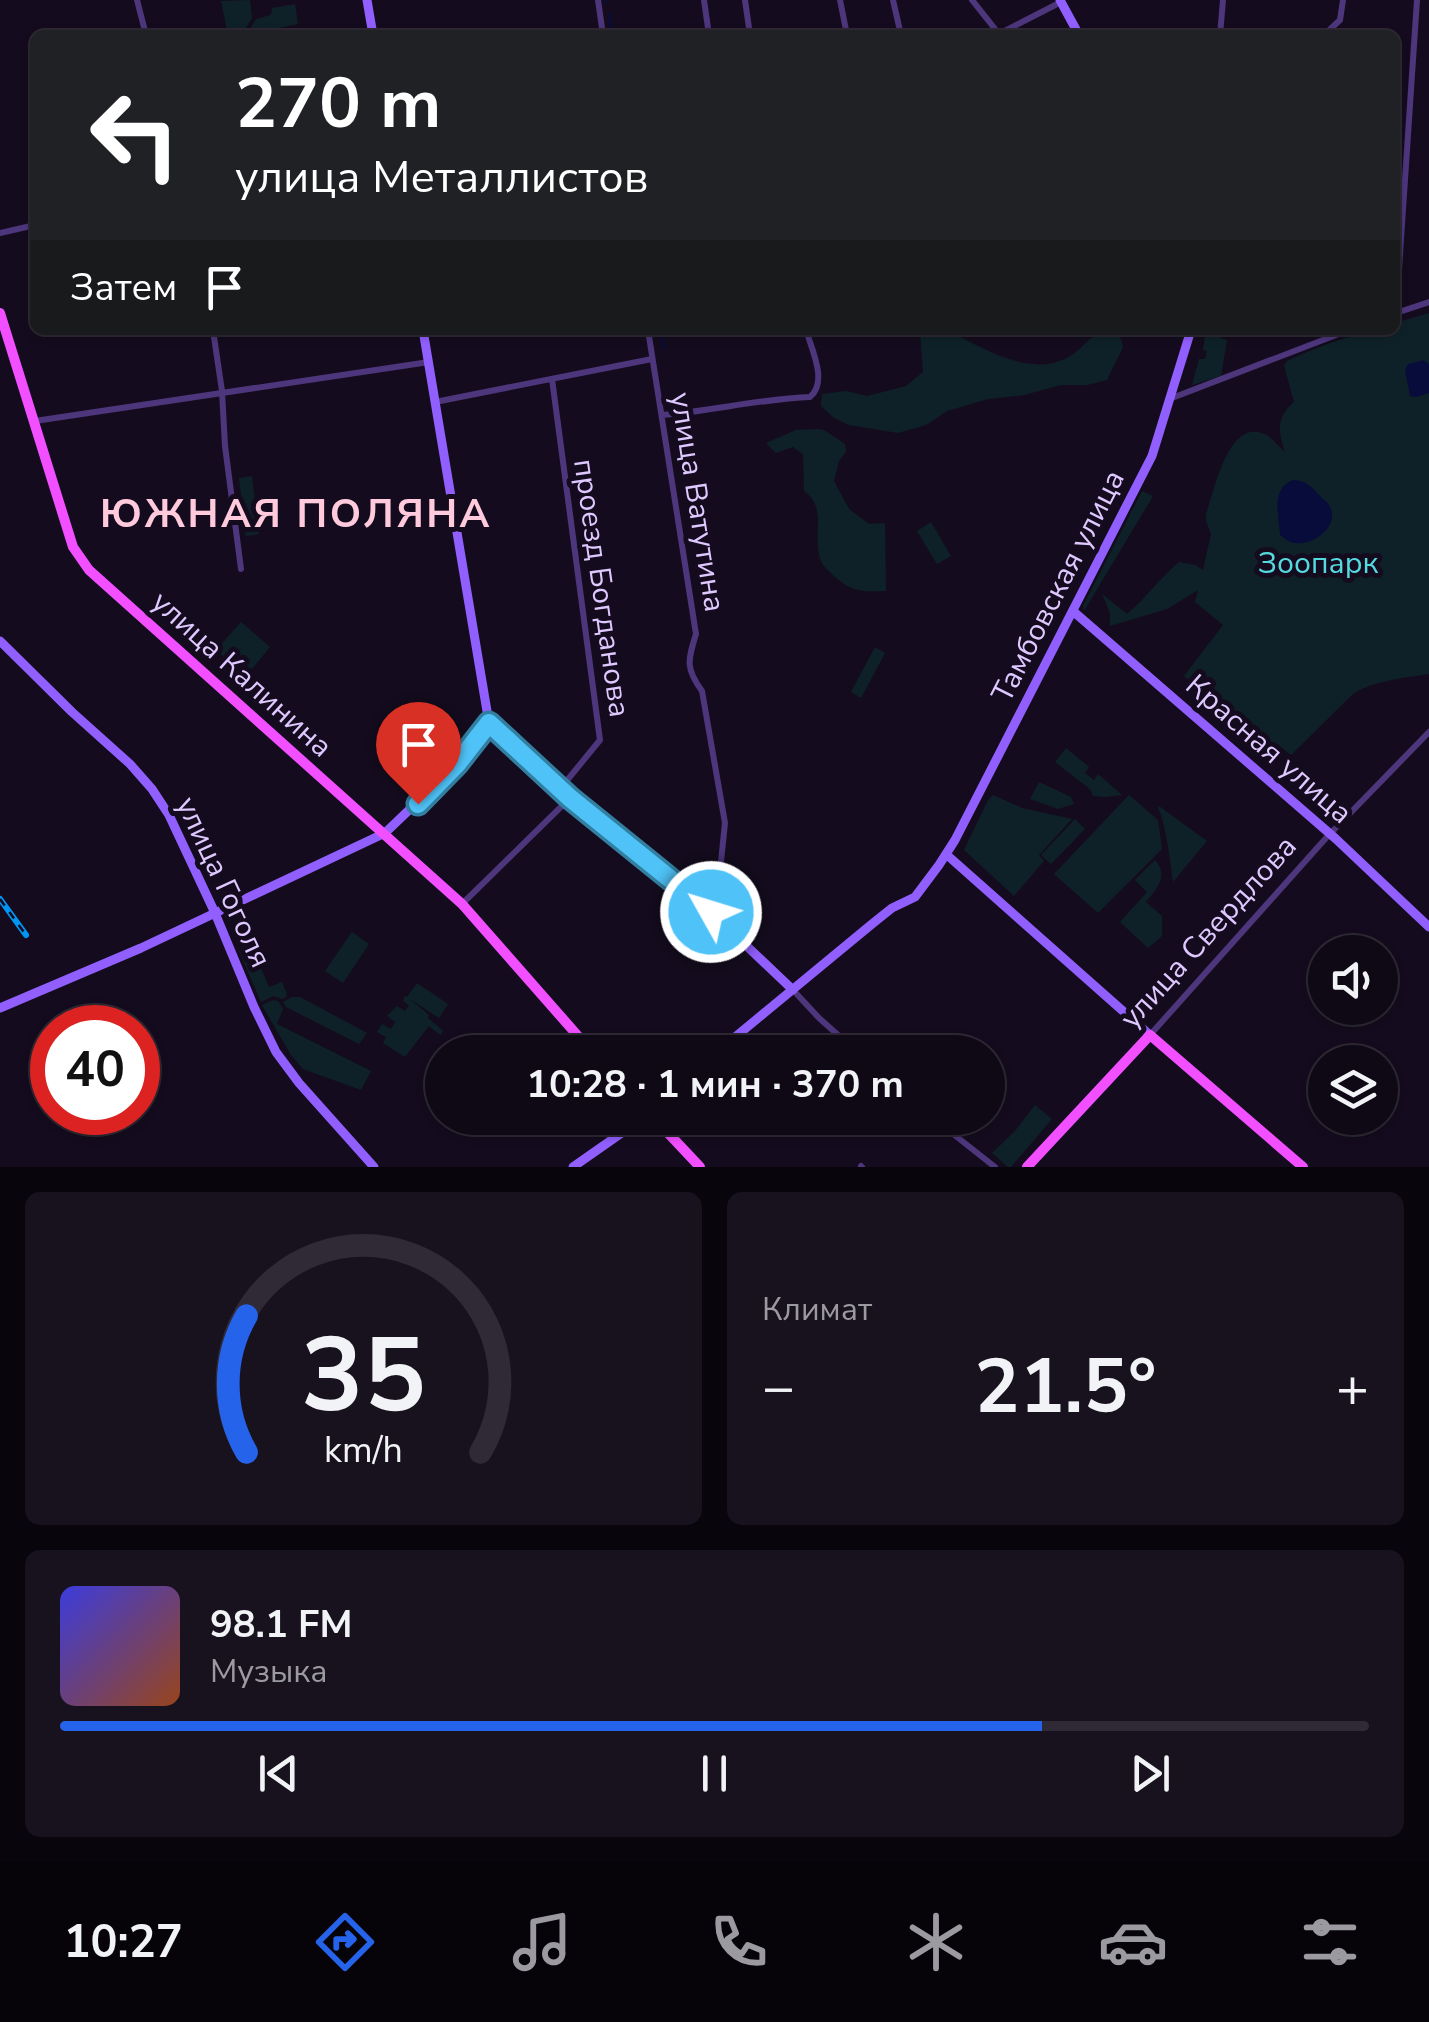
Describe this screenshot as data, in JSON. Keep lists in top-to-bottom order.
{
  "streets": {
    "main road": [
      "Тамбовская улица",
      "улица Калинина",
      "Красная улица",
      "улица Гоголя",
      "улица Свердлова"
    ],
    "street": ["улица Ватутина", "проезд Богданова"]
  },
  "crossings": [
    ["Тамбовская улица", "Красная улица"],
    ["Красная улица", "улица Свердлова"]
  ],
  "districts": ["ЮЖНАЯ ПОЛЯНА"],
  "parks": ["Зоопарк"],
  "page": {
    "turn": ["270 m", "улица Металлистов"],
    "then": "Затем",
    "limit": "40",
    "trip": "10:28 · 1 мин · 370 m",
    "tile": "Климат",
    "heat": ["−", "21.5°", "+"],
    "song": ["98.1 FM", "Музыка"],
    "tabs": "10:27",
    "gauge": ["35", "km/h"]
  }
}
